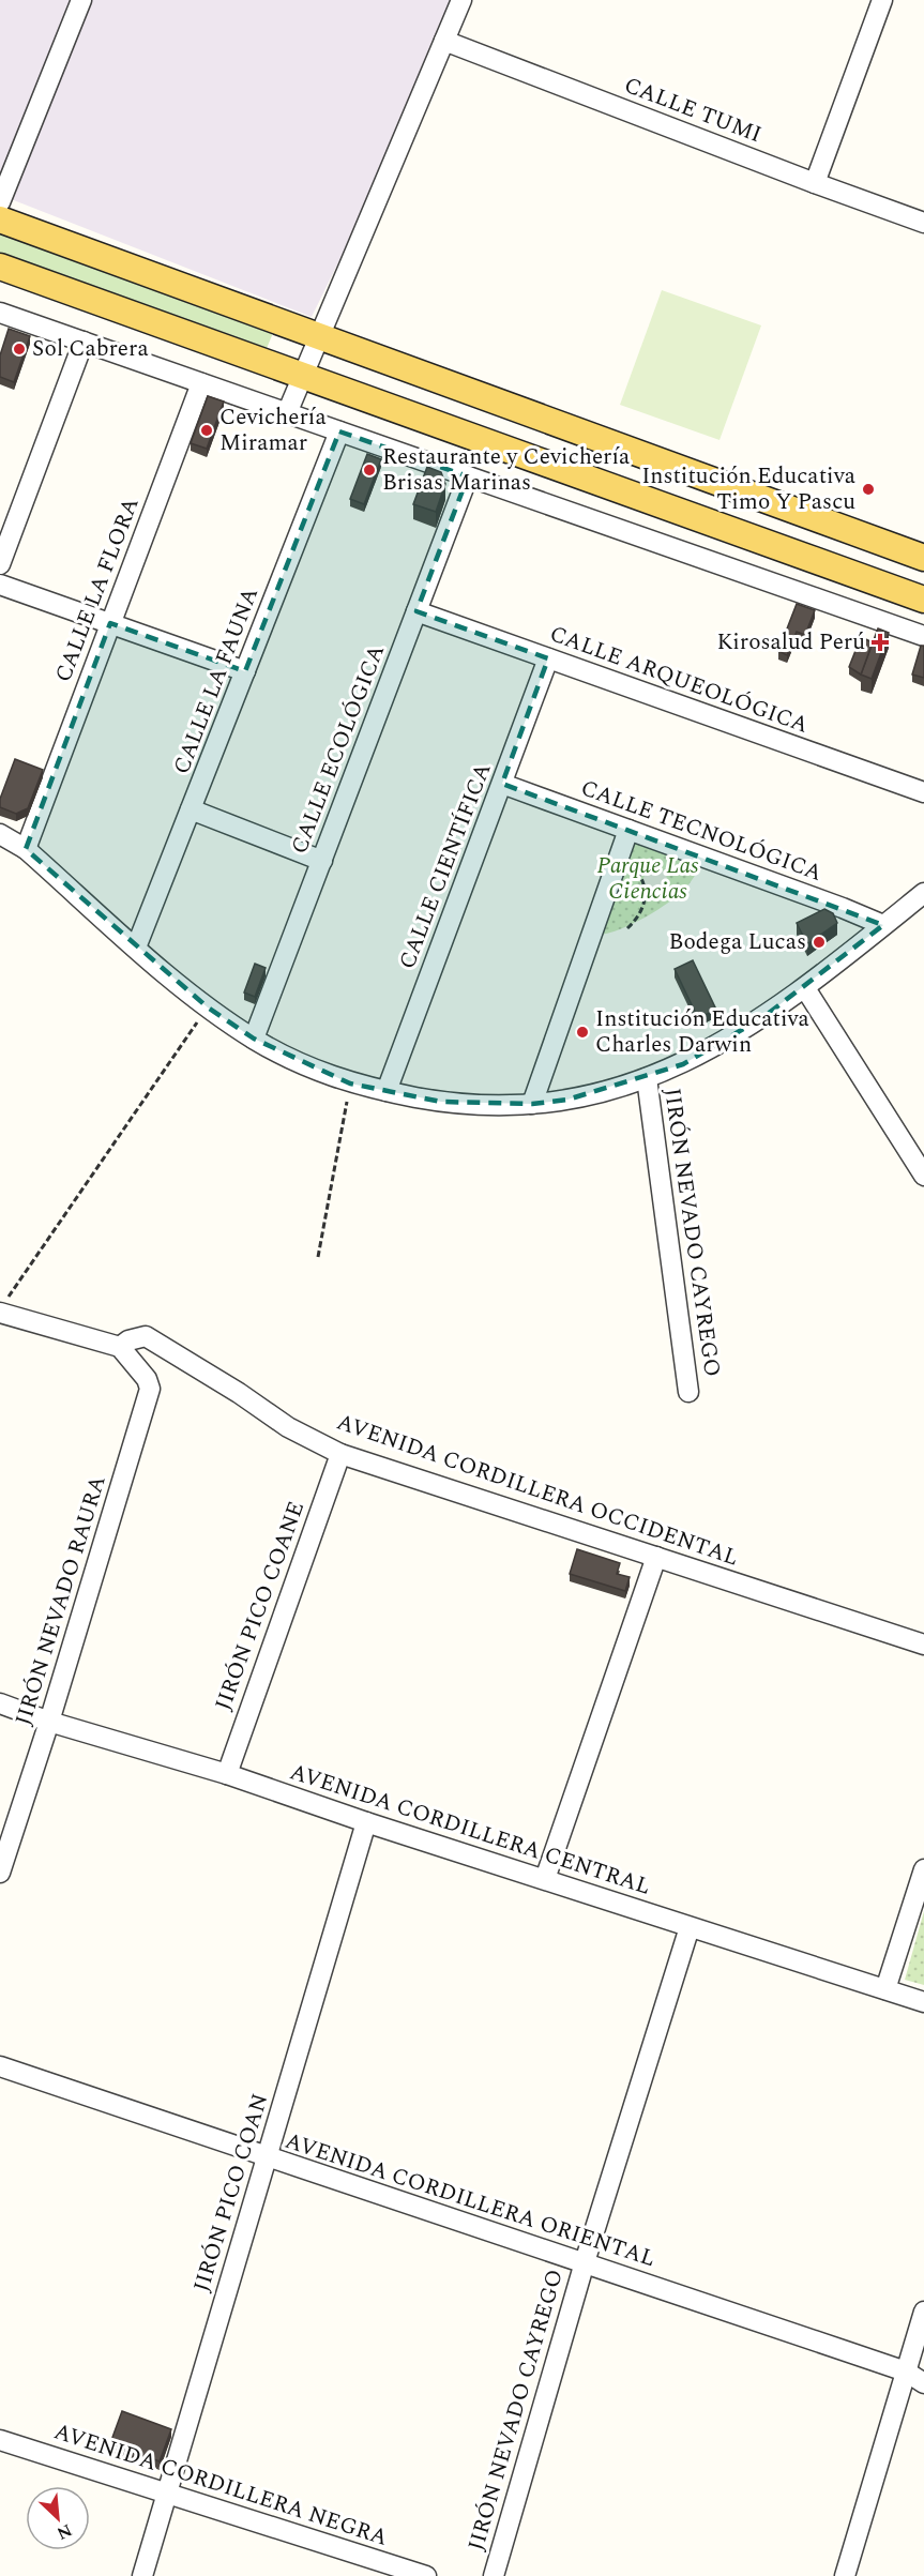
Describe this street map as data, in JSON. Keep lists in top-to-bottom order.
{
  "streets": {
    "street": [
      "CALLE TUMI",
      "CALLE LA FLORA",
      "CALLE ARQUEOLÓGICA",
      "CALLE LA FAUNA",
      "CALLE ECOLÓGICA",
      "CALLE TECNOLÓGICA",
      "CALLE CIENTÍFICA",
      "JIRÓN NEVADO CAYREGO",
      "AVENIDA CORDILLERA OCCIDENTAL",
      "JIRÓN NEVADO RAURA",
      "JIRÓN PICO COANE",
      "AVENIDA CORDILLERA CENTRAL",
      "JIRÓN PICO COAN",
      "AVENIDA CORDILLERA ORIENTAL",
      "AVENIDA CORDILLERA NEGRA"
    ]
  },
  "crossings": [
    ["CALLE ARQUEOLÓGICA", "CALLE ECOLÓGICA"],
    ["CALLE ARQUEOLÓGICA", "CALLE CIENTÍFICA"],
    ["CALLE TECNOLÓGICA", "CALLE CIENTÍFICA"],
    ["JIRÓN NEVADO CAYREGO", "AVENIDA CORDILLERA CENTRAL"],
    ["JIRÓN NEVADO CAYREGO", "AVENIDA CORDILLERA ORIENTAL"],
    ["AVENIDA CORDILLERA OCCIDENTAL", "JIRÓN NEVADO RAURA"],
    ["AVENIDA CORDILLERA OCCIDENTAL", "JIRÓN PICO COANE"],
    ["JIRÓN NEVADO RAURA", "AVENIDA CORDILLERA CENTRAL"],
    ["JIRÓN PICO COANE", "AVENIDA CORDILLERA CENTRAL"],
    ["AVENIDA CORDILLERA CENTRAL", "JIRÓN PICO COAN"],
    ["JIRÓN PICO COAN", "AVENIDA CORDILLERA ORIENTAL"],
    ["JIRÓN PICO COAN", "AVENIDA CORDILLERA NEGRA"]
  ],
  "parks": ["Parque Las Ciencias"],
  "places": {
    "other": [
      "Sol Cabrera",
      "Cevichería Miramar",
      "Restaurante y Cevichería Brisas Marinas",
      "Institución Educativa Timo Y Pascu",
      "Bodega Lucas",
      "Institución Educativa Charles Darwin"
    ],
    "health": ["Kirosalud Perú"]
  },
  "north": "bottom right"
}
